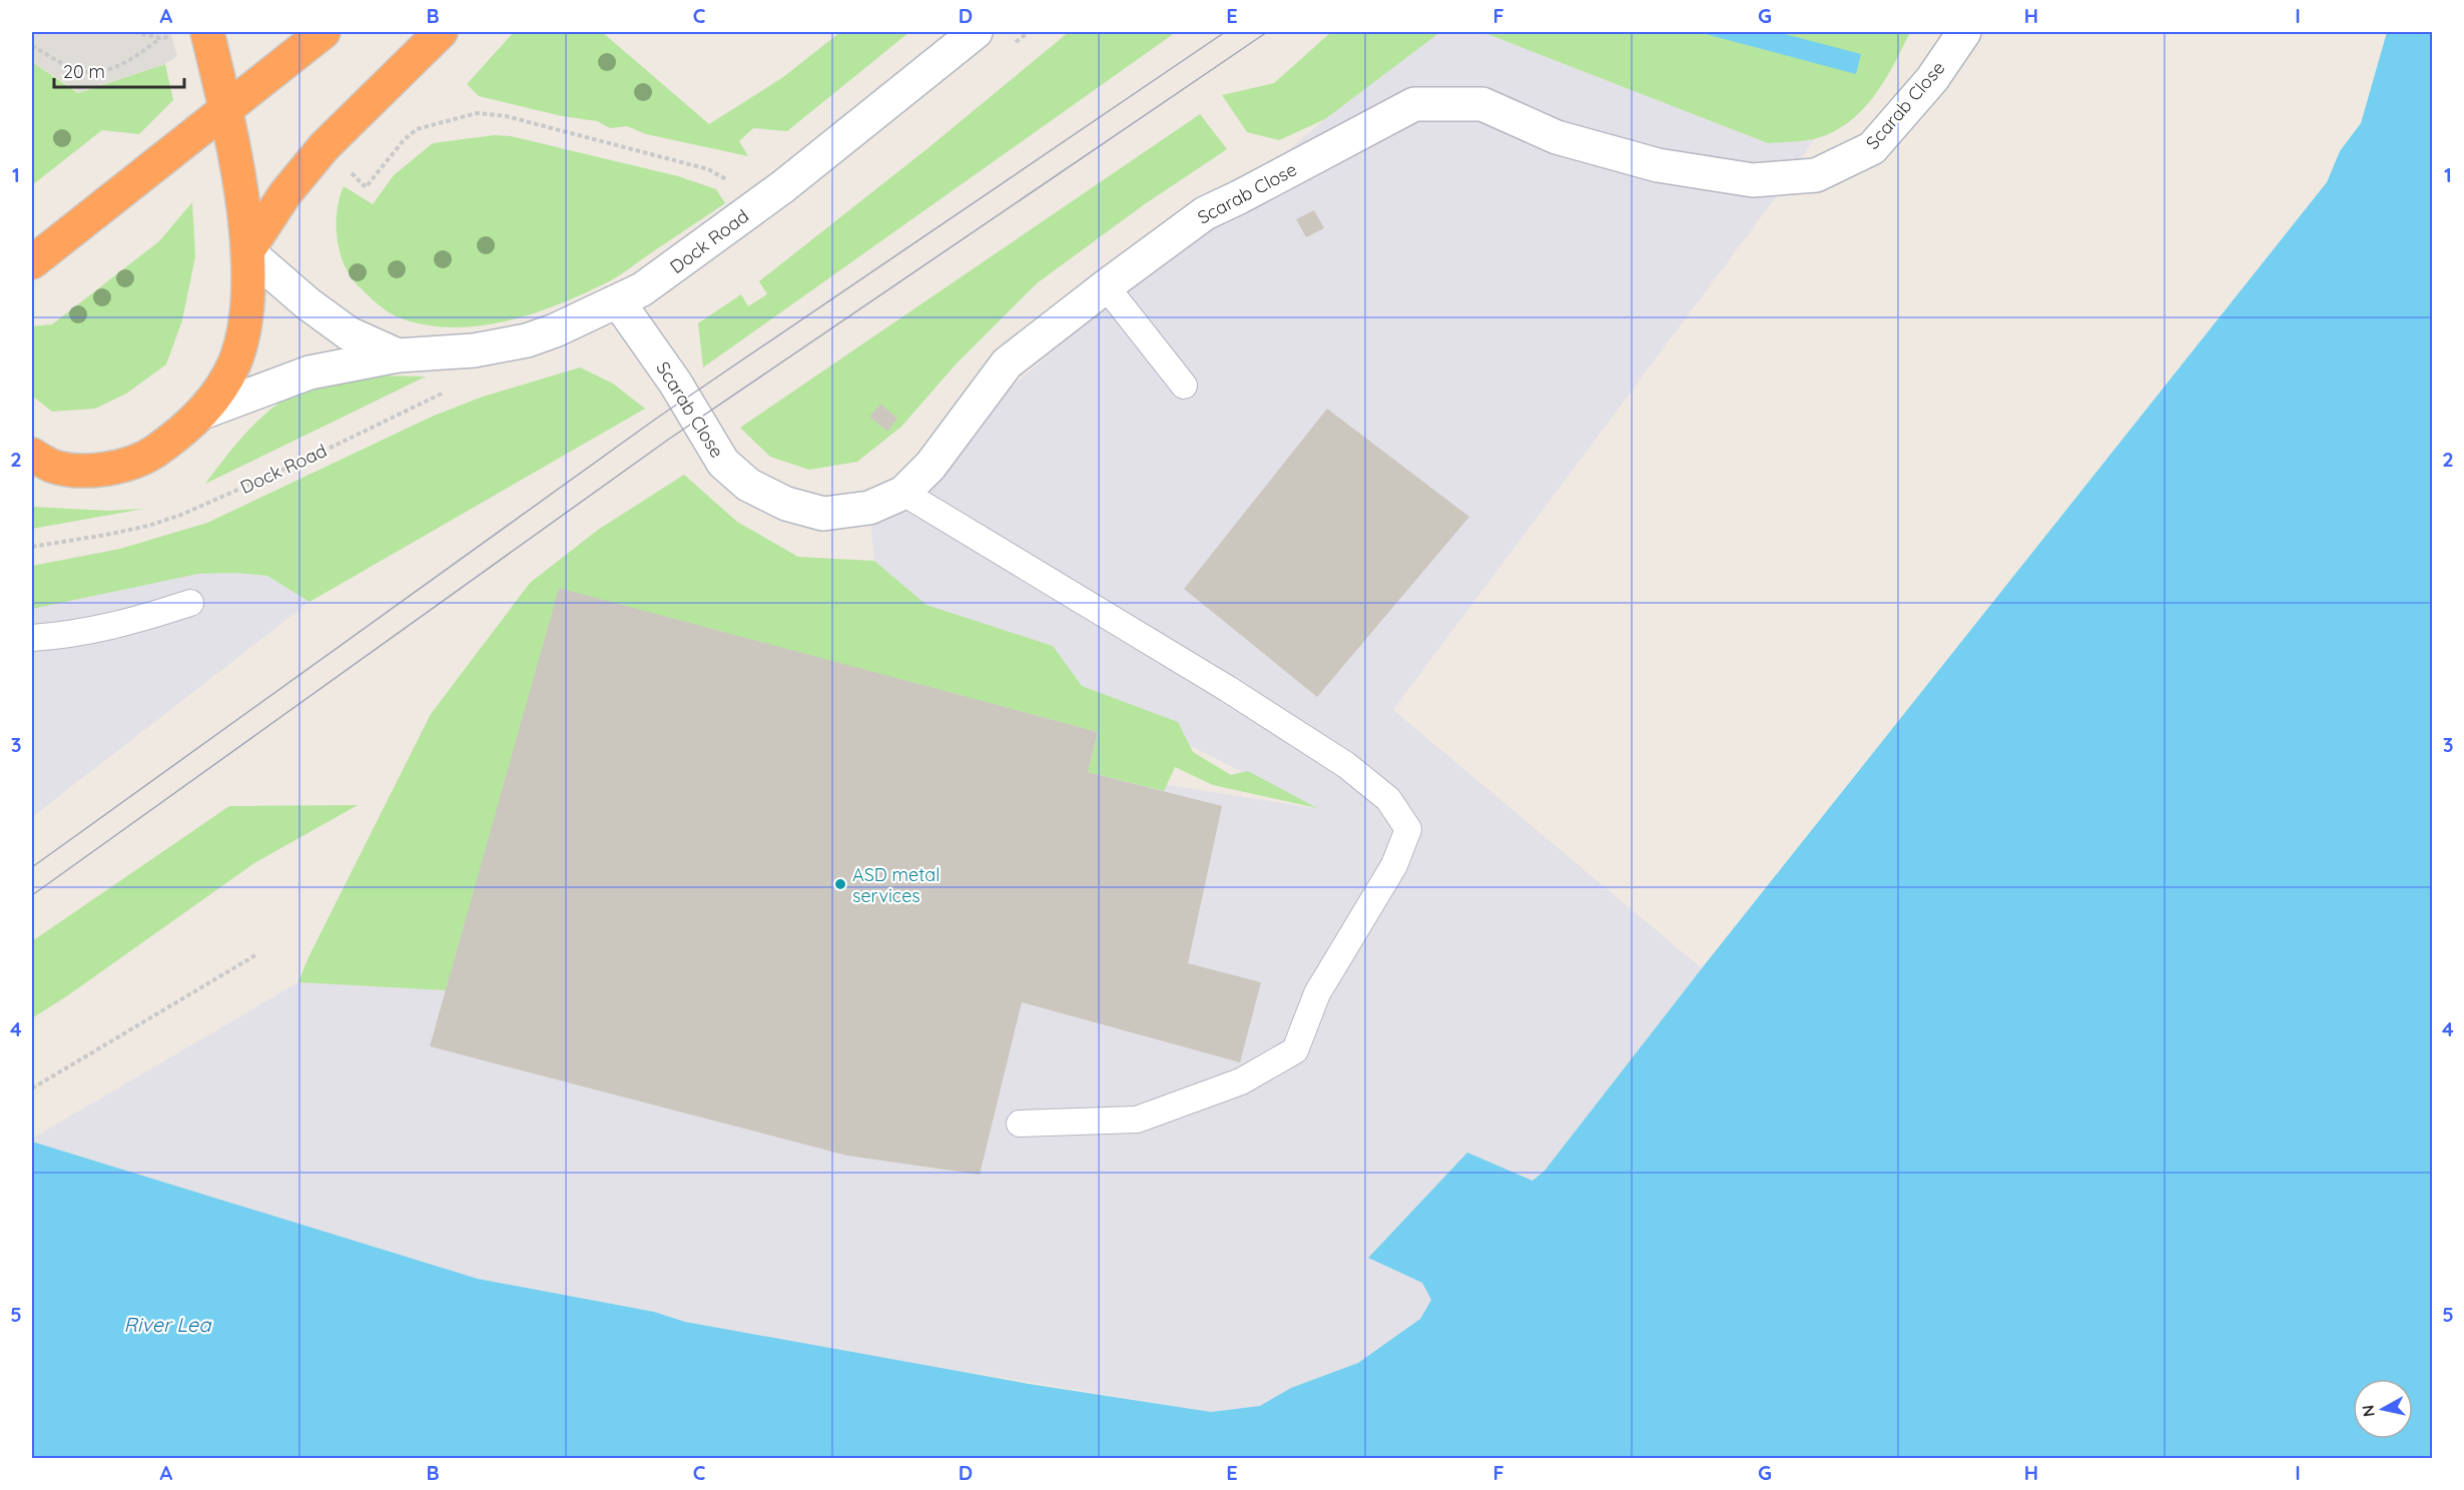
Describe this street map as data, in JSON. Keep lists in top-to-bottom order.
{
  "streets": {
    "street": ["Scarab Close", "Dock Road"]
  },
  "crossings": [
    ["Scarab Close", "Dock Road"]
  ],
  "water": ["River Lea"],
  "places": ["ASD metal services"],
  "scale_bar": "20 m",
  "north": "left",
  "grid": {
    "columns": [
      "A",
      "B",
      "C",
      "D",
      "E",
      "F",
      "G",
      "H",
      "I"
    ],
    "rows": [
      "1",
      "2",
      "3",
      "4",
      "5"
    ]
  }
}
